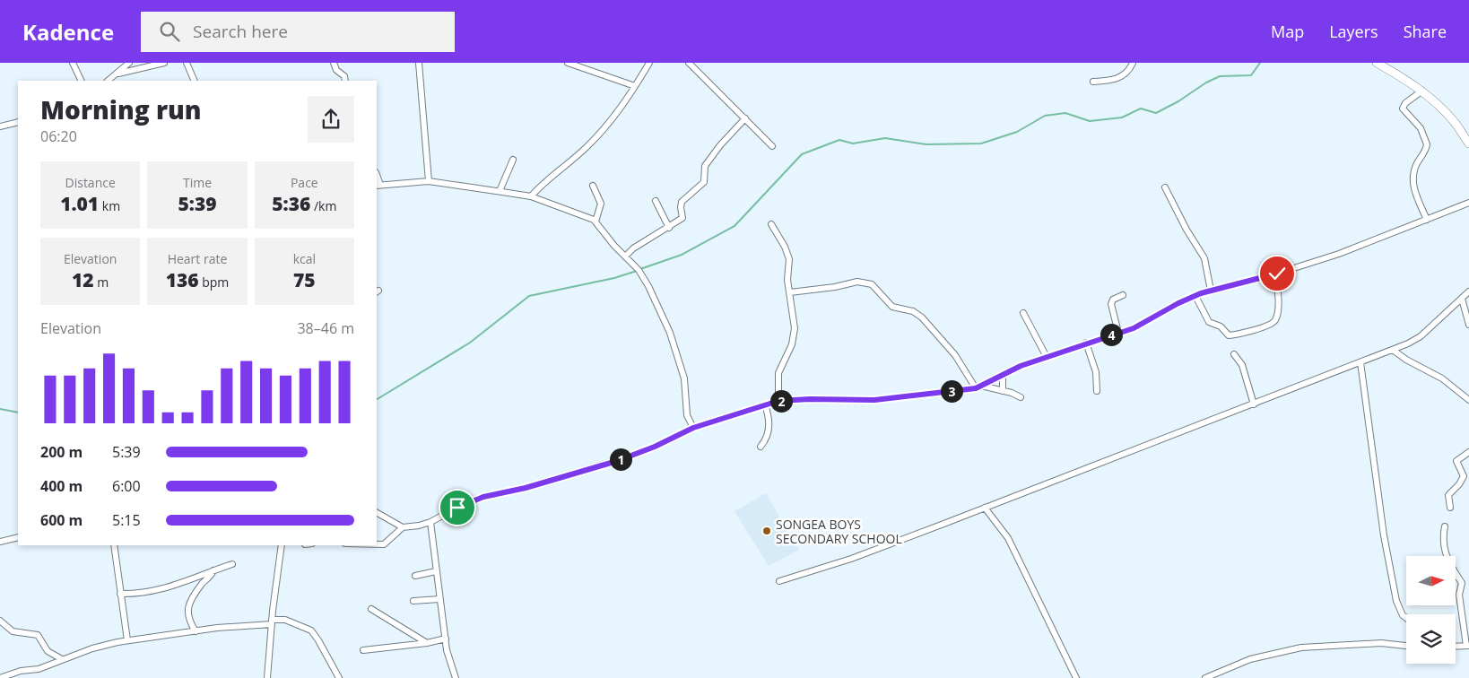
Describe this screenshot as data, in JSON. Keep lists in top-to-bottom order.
{
  "places": ["SONGEA BOYS SECONDARY SCHOOL"],
  "north": "right",
  "page": {
    "header": "Kadence",
    "search": "Search here",
    "nav": ["Map", "Layers", "Share"],
    "heading": ["Morning run", "06:20"],
    "stats": [
      ["Distance", "1.01 km"],
      ["Time", "5:39"],
      ["Pace", "5:36 /km"],
      ["Elevation", "12 m"],
      ["Heart rate", "136 bpm"],
      ["kcal", "75"]
    ],
    "chart": ["Elevation", "38–46 m"],
    "pins": [
      "4",
      "3",
      "2",
      "1"
    ],
    "list": [
      {
        "name": "200 m",
        "note": "5:39"
      },
      {
        "name": "400 m",
        "note": "6:00"
      },
      {
        "name": "600 m",
        "note": "5:15"
      }
    ]
  }
}
